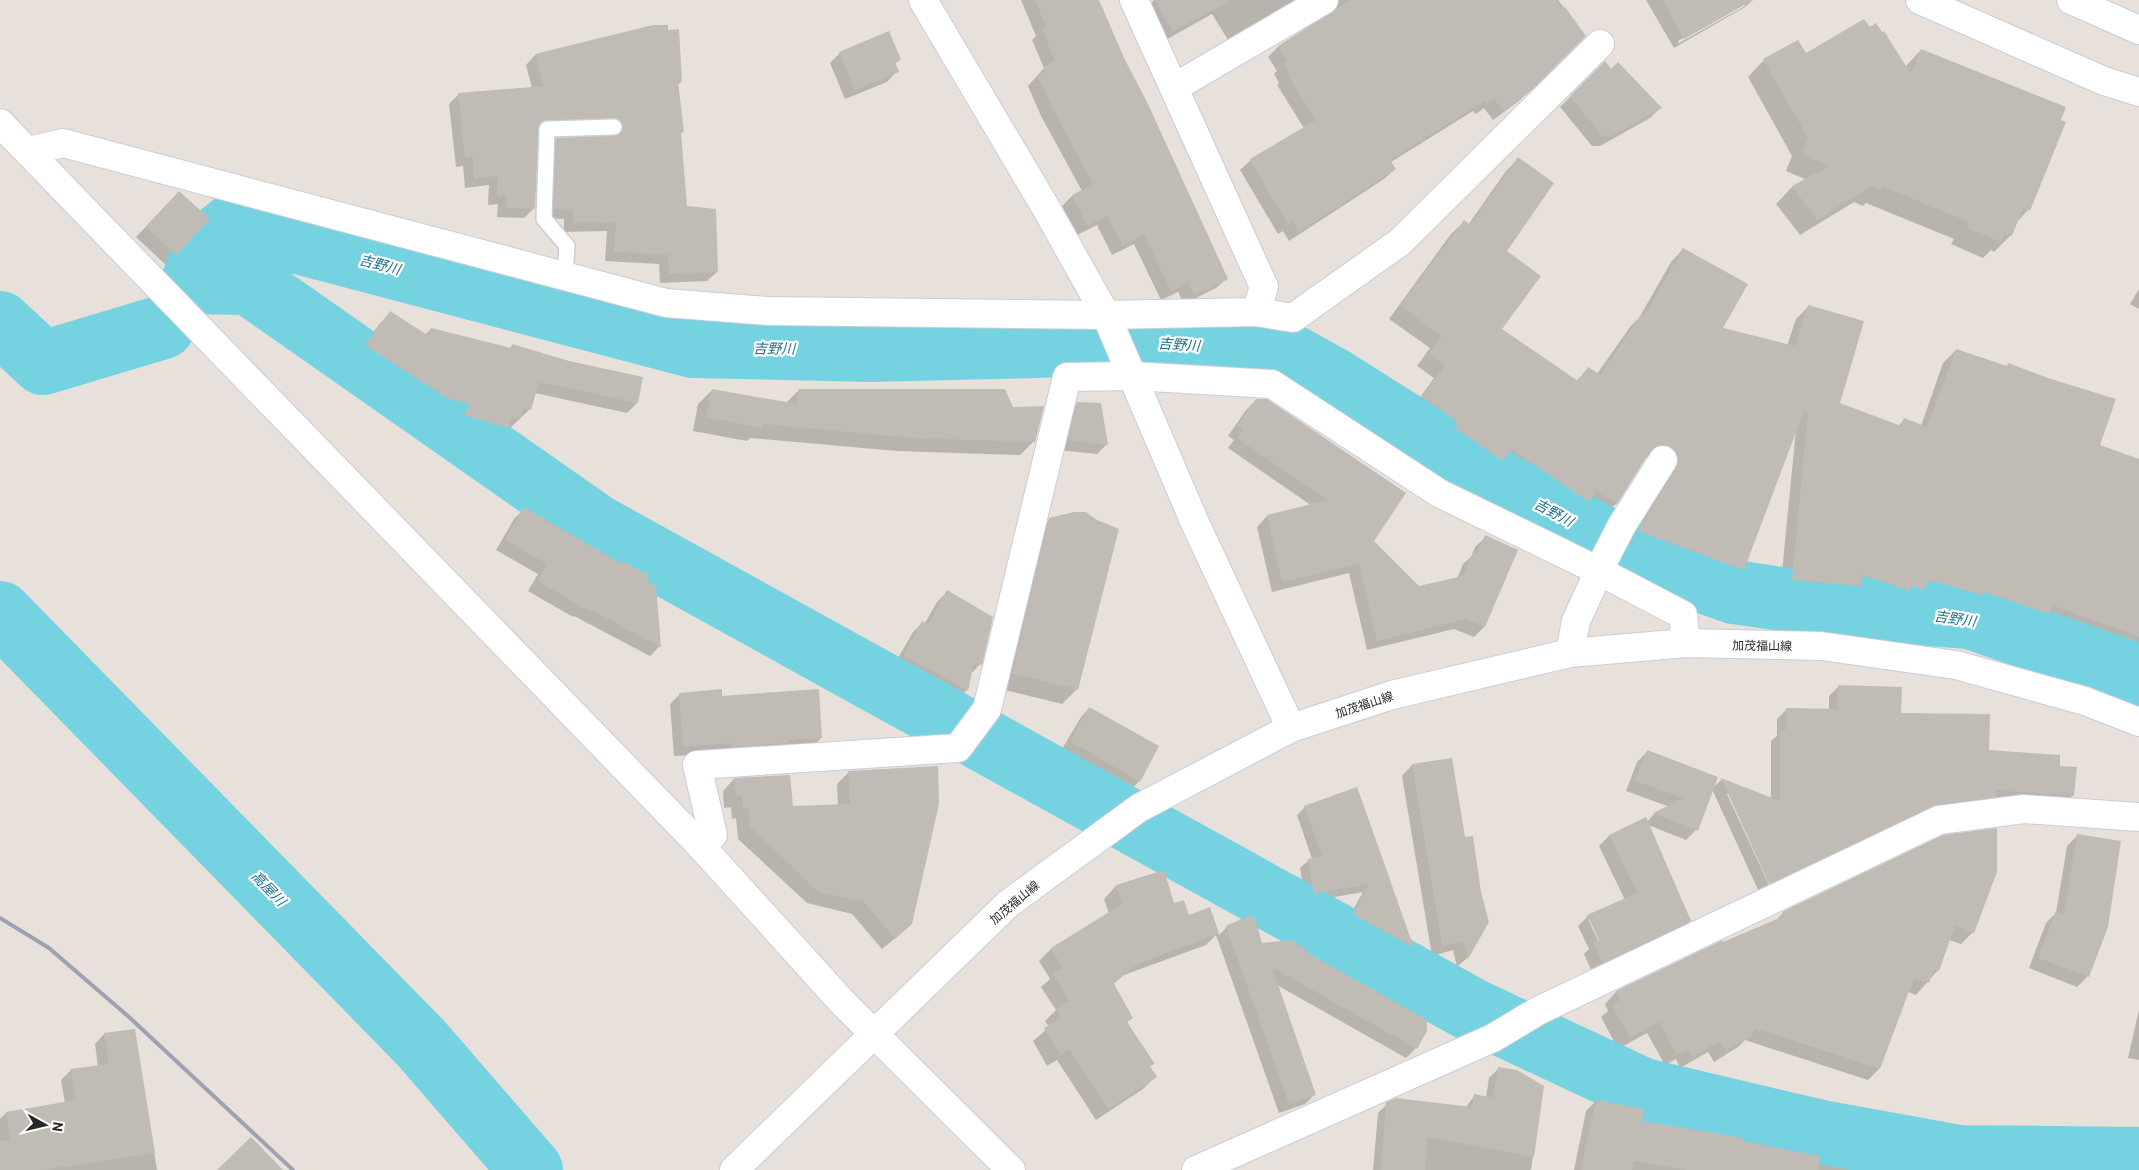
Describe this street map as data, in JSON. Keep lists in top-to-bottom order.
{
  "streets": {
    "street": ["加茂福山線"]
  },
  "water": ["吉野川", "高屋川"],
  "north": "right"
}
